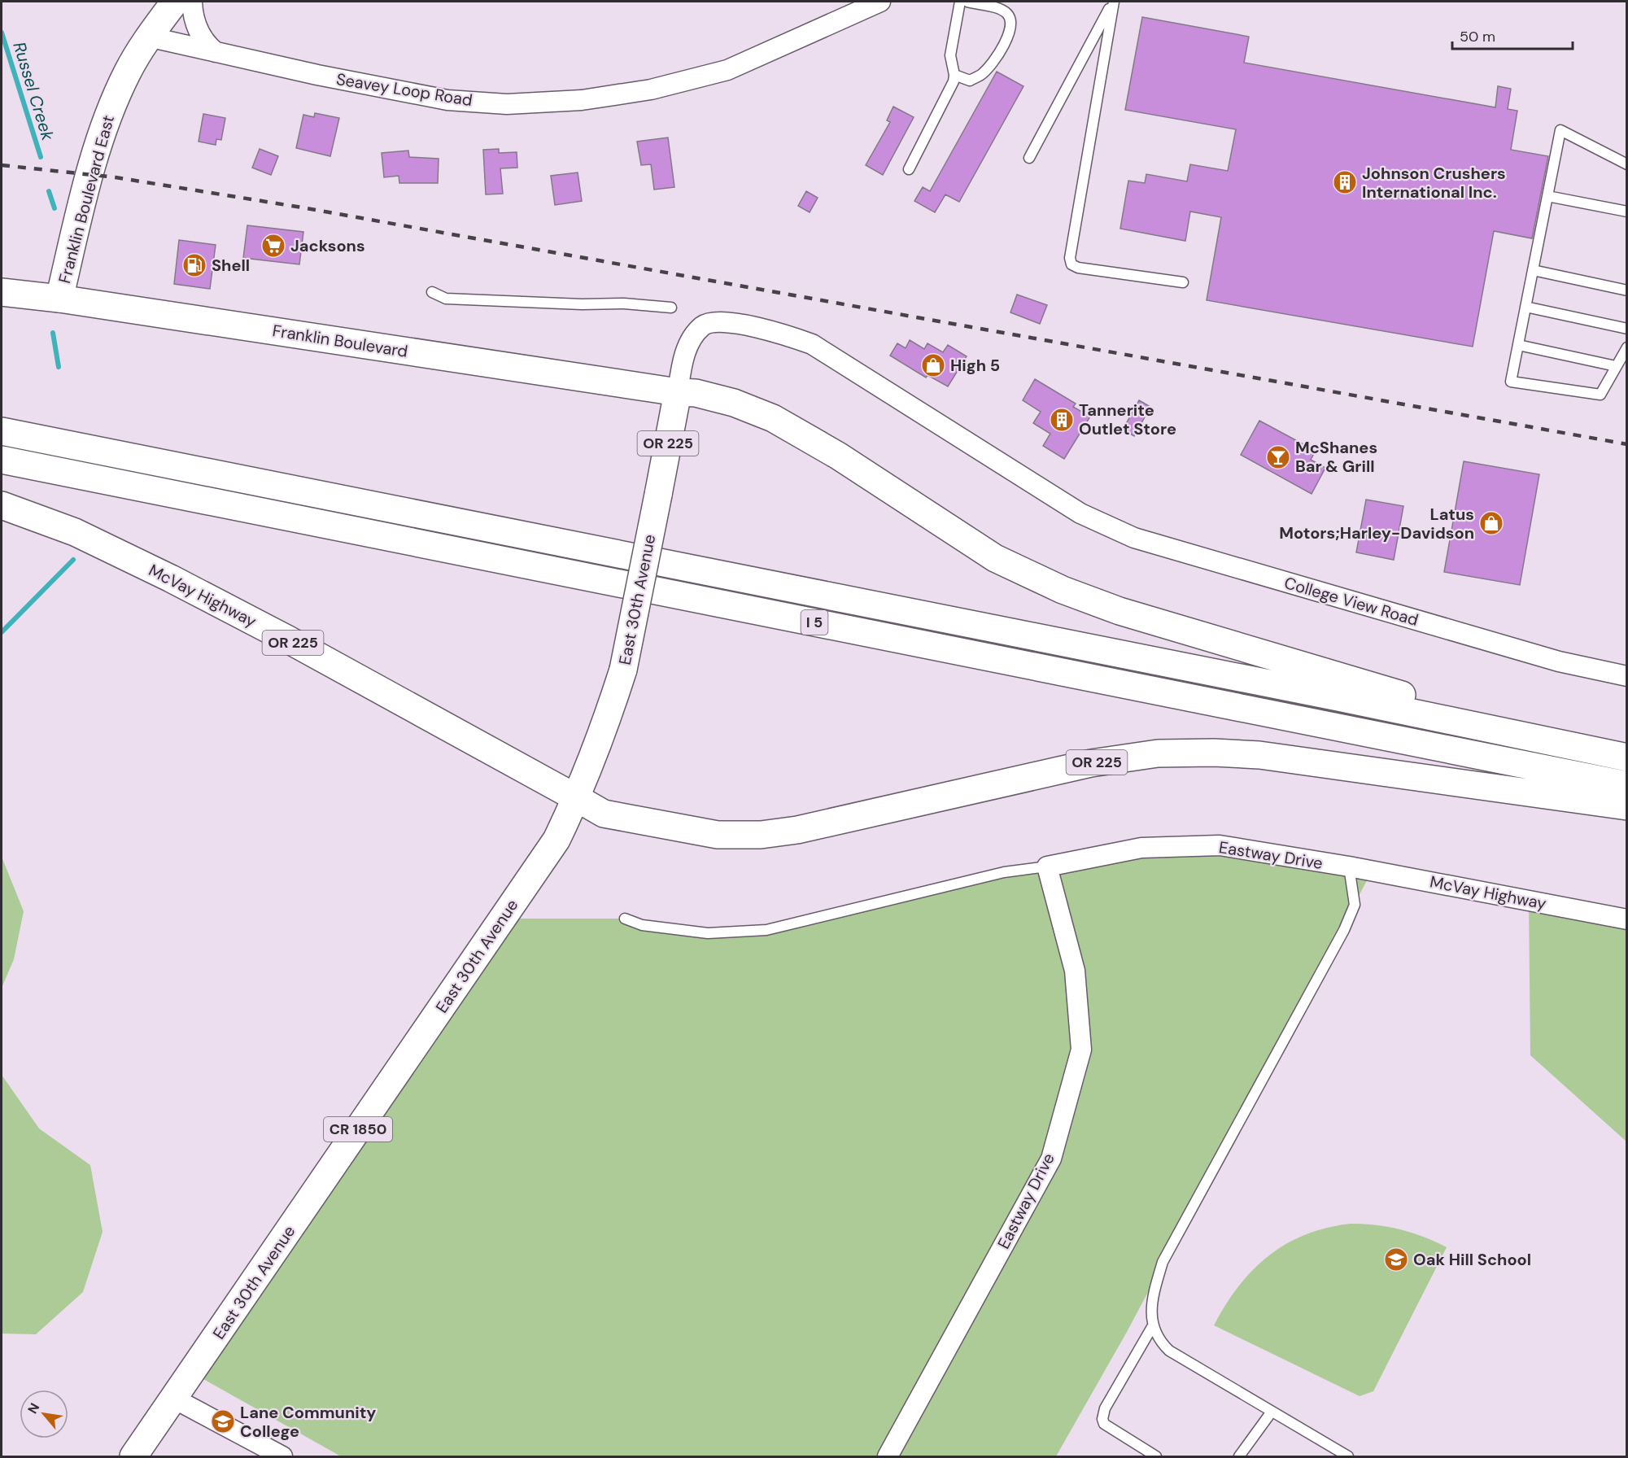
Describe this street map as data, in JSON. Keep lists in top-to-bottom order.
{
  "streets": {
    "main road": [
      "Franklin Boulevard East",
      "Franklin Boulevard",
      "OR 225",
      "McVay Highway",
      "East 30th Avenue",
      "I 5",
      "CR 1850"
    ],
    "street": ["Seavey Loop Road", "College View Road", "Eastway Drive"]
  },
  "crossings": [
    ["Seavey Loop Road", "Franklin Boulevard East"],
    ["Franklin Boulevard East", "Franklin Boulevard"],
    ["Franklin Boulevard", "East 30th Avenue"],
    ["Franklin Boulevard", "College View Road"],
    ["Franklin Boulevard", "I 5"],
    ["OR 225", "McVay Highway"],
    ["OR 225", "East 30th Avenue"],
    ["McVay Highway", "East 30th Avenue"],
    ["McVay Highway", "Eastway Drive"],
    ["East 30th Avenue", "College View Road"]
  ],
  "water": ["Russel Creek"],
  "places": {
    "building": ["Johnson Crushers International Inc.", "Tannerite Outlet Store"],
    "supermarket": ["Jacksons"],
    "fuel station": ["Shell"],
    "shop": ["High 5", "Latus Motors;Harley-Davidson"],
    "bar": ["McShanes Bar & Grill"],
    "school or university": ["Oak Hill School", "Lane Community College"]
  },
  "scale_bar": "50 m",
  "north": "top left"
}
